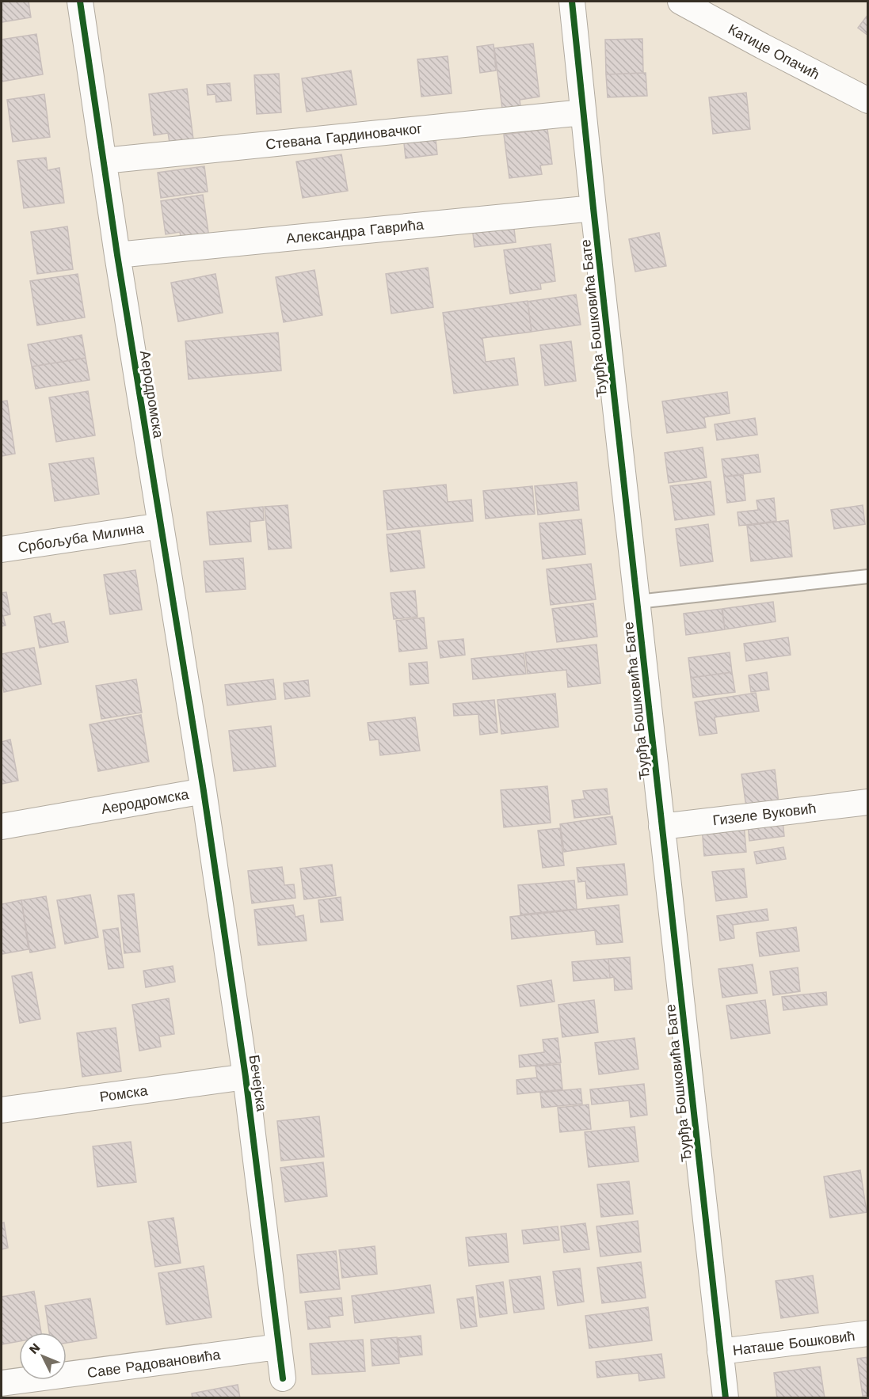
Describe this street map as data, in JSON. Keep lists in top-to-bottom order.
{
  "streets": {
    "street": [
      "Катице Опачић",
      "Стевана Гардиновачког",
      "Александра Гаврића",
      "Ђурђа Бошковића Бате",
      "Аеродромска",
      "Србољуба Милина",
      "Гизеле Вуковић",
      "Бечејска",
      "Ромска",
      "Наташе Бошковић",
      "Саве Радовановића"
    ]
  },
  "crossings": [
    ["Стевана Гардиновачког", "Ђурђа Бошковића Бате"],
    ["Стевана Гардиновачког", "Аеродромска"],
    ["Александра Гаврића", "Ђурђа Бошковића Бате"],
    ["Александра Гаврића", "Аеродромска"],
    ["Ђурђа Бошковића Бате", "Гизеле Вуковић"],
    ["Ђурђа Бошковића Бате", "Наташе Бошковић"],
    ["Аеродромска", "Србољуба Милина"],
    ["Аеродромска", "Бечејска"],
    ["Бечејска", "Ромска"],
    ["Бечејска", "Саве Радовановића"]
  ],
  "north": "top left"
}
